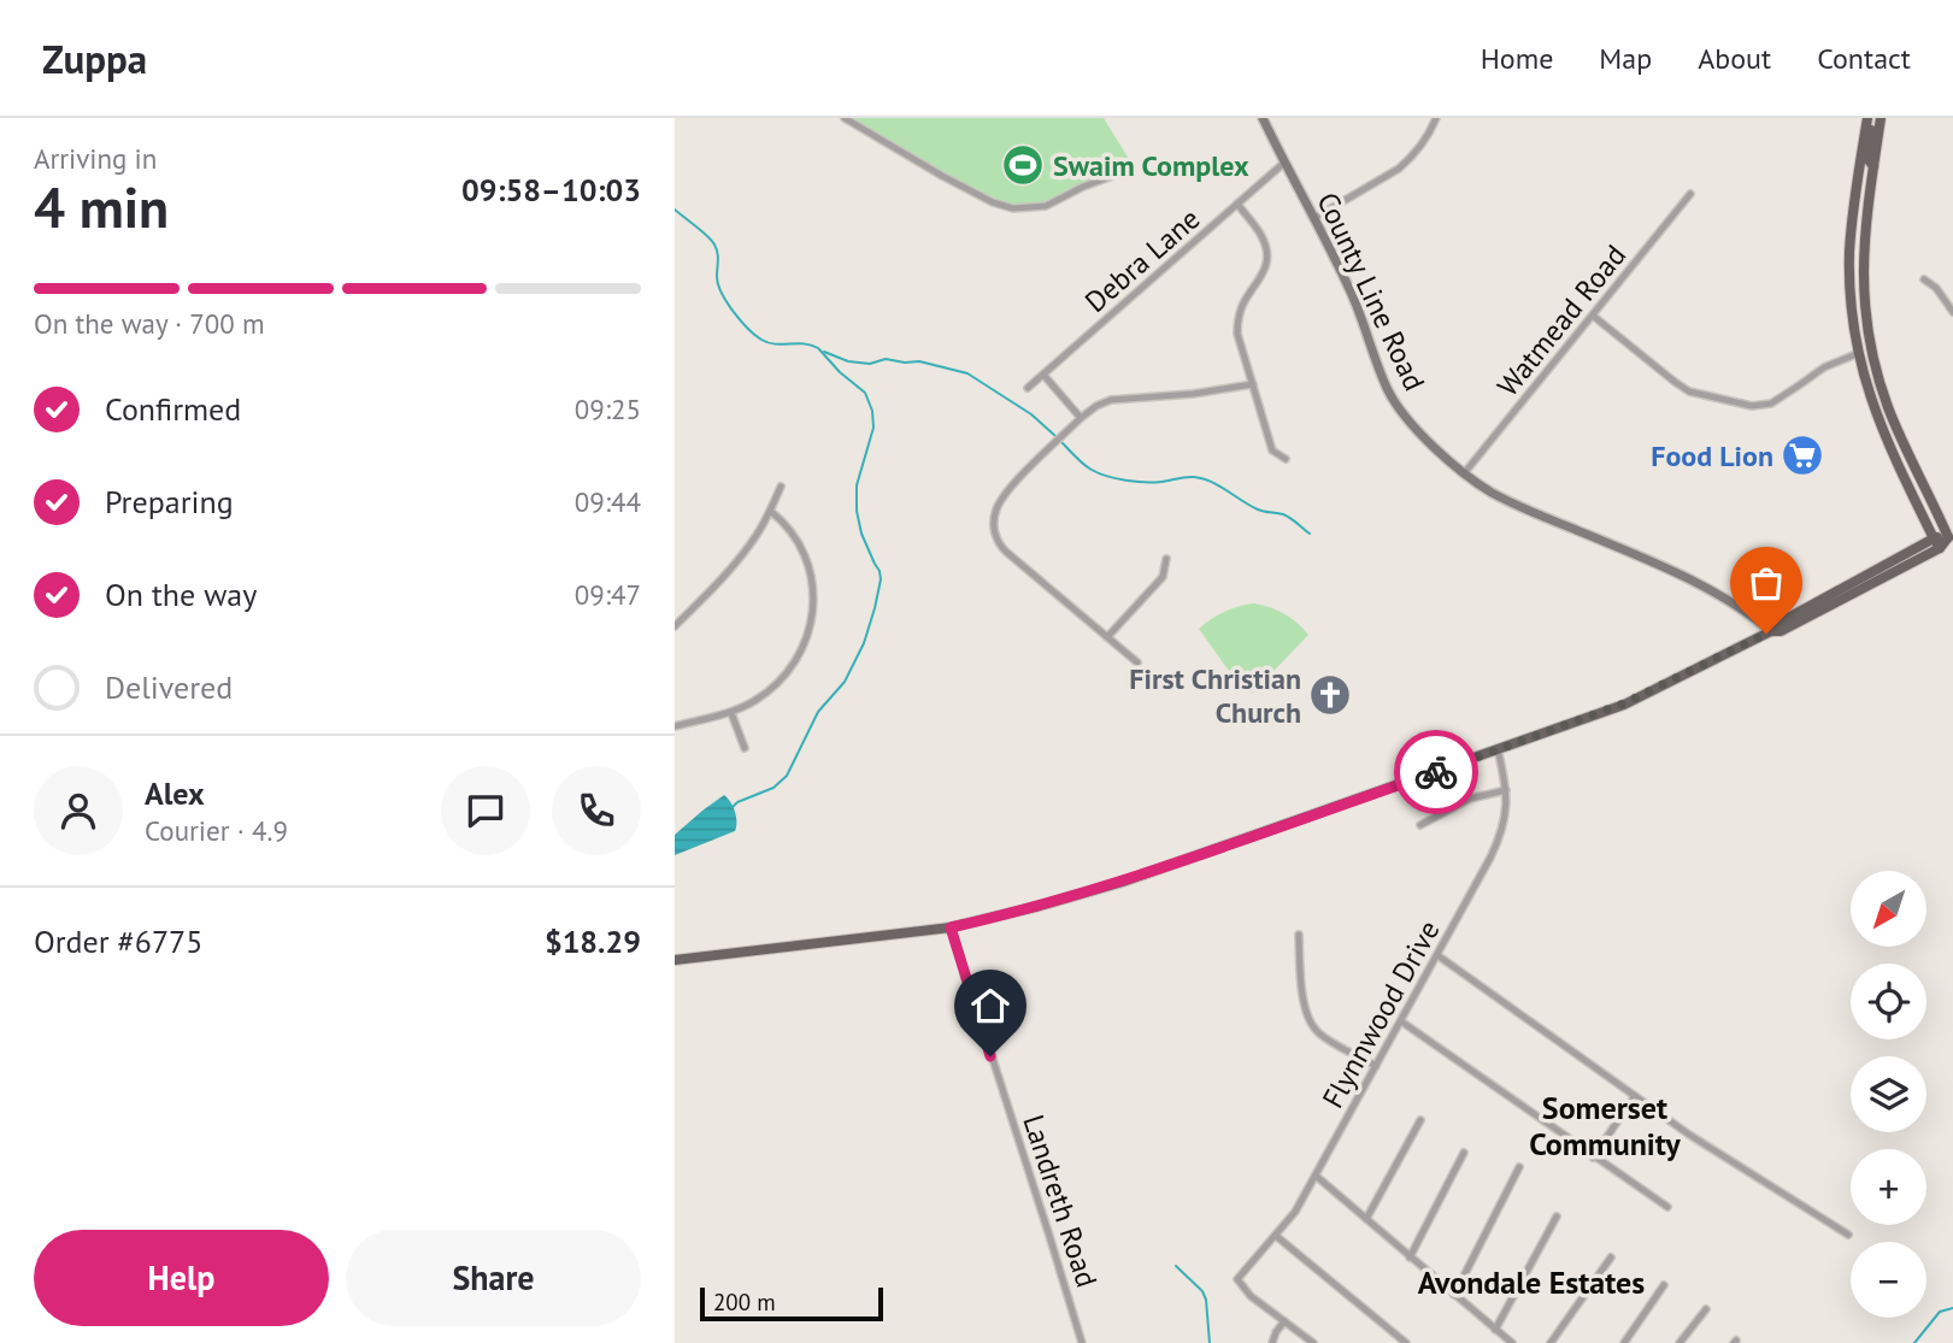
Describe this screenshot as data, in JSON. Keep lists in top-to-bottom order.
{
  "streets": {
    "street": [
      "Debra Lane",
      "County Line Road",
      "Watmead Road",
      "Flynnwood Drive",
      "Landreth Road"
    ]
  },
  "crossings": [
    ["Debra Lane", "County Line Road"],
    ["County Line Road", "Watmead Road"]
  ],
  "districts": ["Somerset Community", "Avondale Estates"],
  "places": {
    "sports": ["Swaim Complex"],
    "supermarket": ["Food Lion"],
    "church": ["First Christian Church"]
  },
  "scale_bar": "200 m",
  "north": "bottom left",
  "page": {
    "header": "Zuppa",
    "nav": [
      "Home",
      "Map",
      "About",
      "Contact"
    ],
    "heading": ["4 min", "Arriving in", "09:58–10:03"],
    "panel": [
      "Alex",
      "Courier · 4.9",
      "Order #6775",
      "$18.29"
    ],
    "bar": "On the way · 700 m",
    "list": [
      ["Confirmed", "09:25"],
      ["Preparing", "09:44"],
      ["On the way", "09:47"],
      "Delivered"
    ],
    "map_buttons": ["+", "−"],
    "buttons": ["Help", "Share"],
    "scale": "200 m"
  }
}
